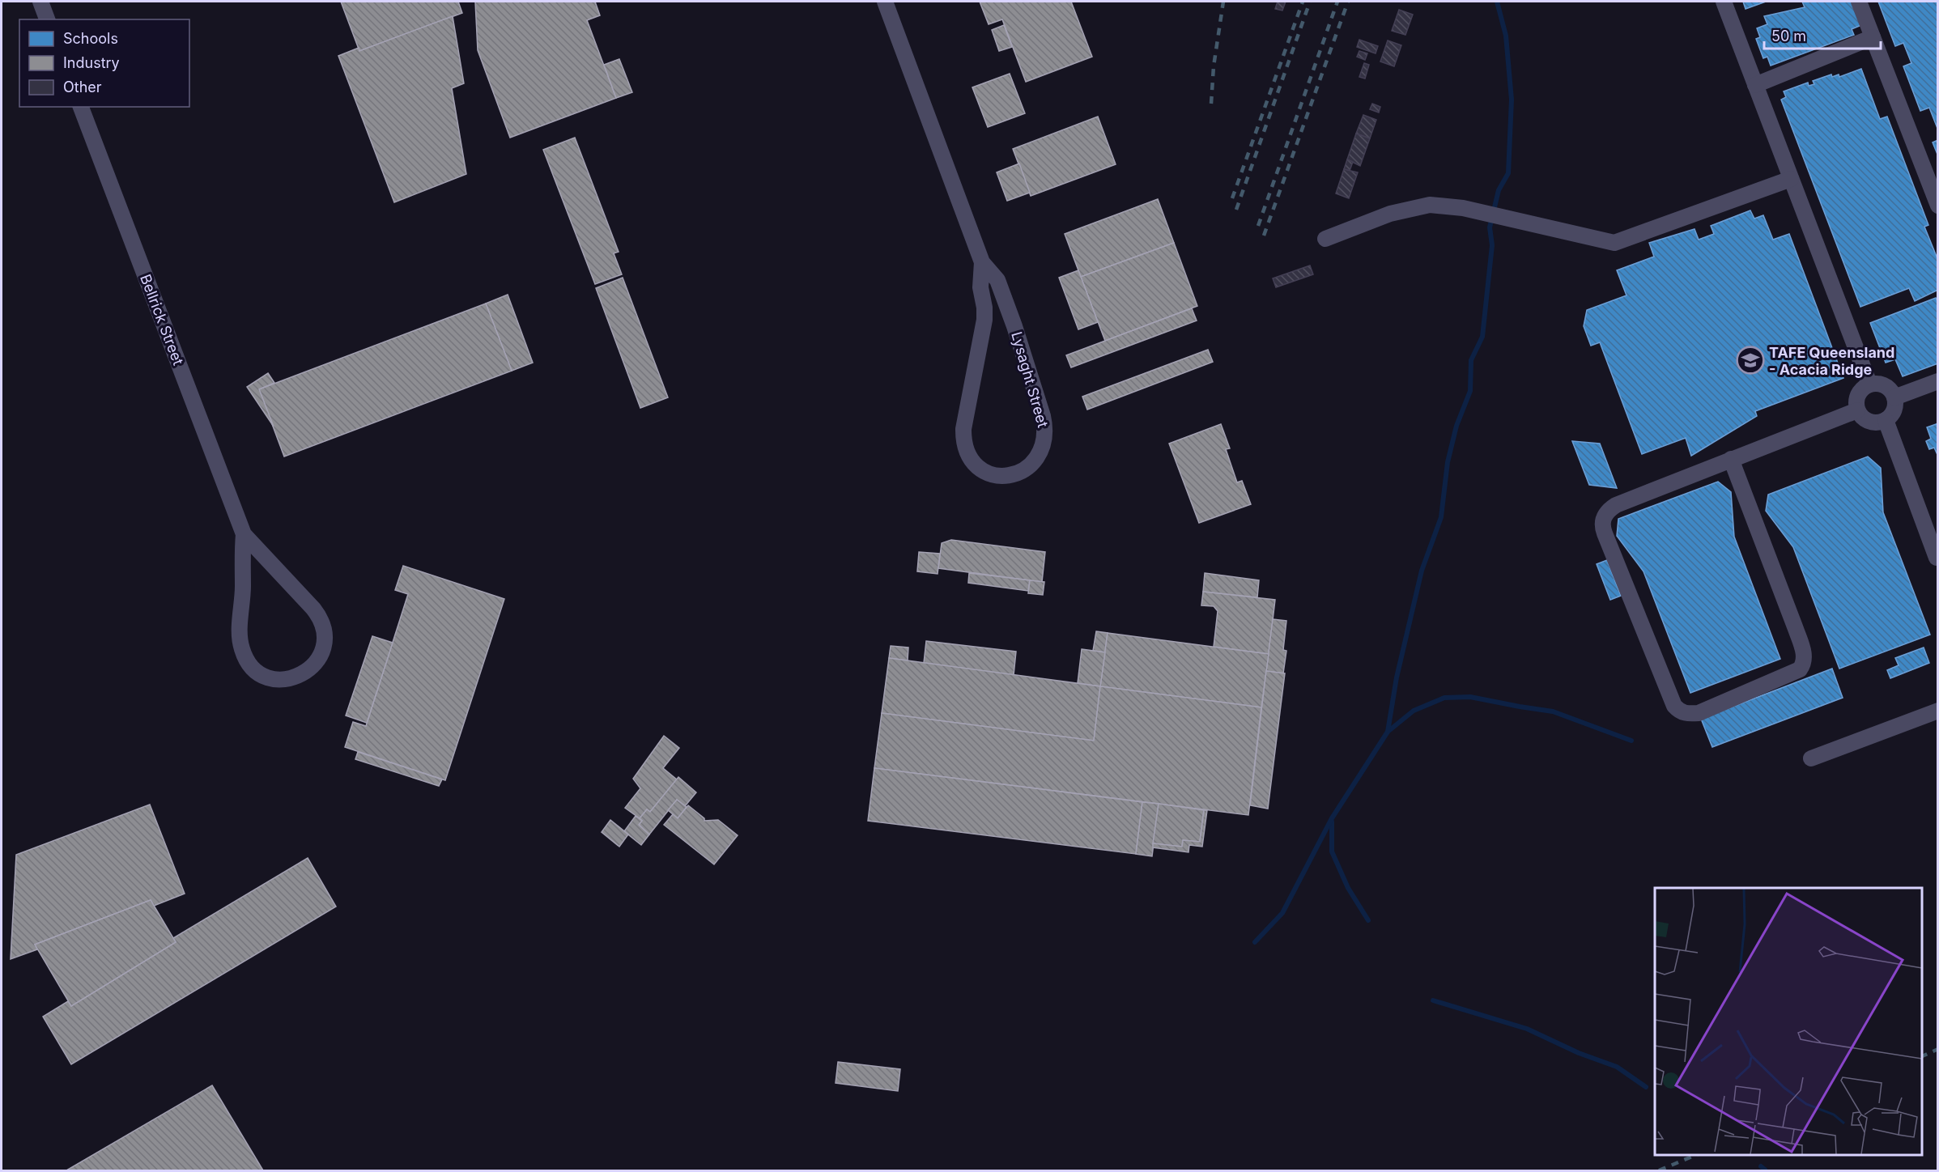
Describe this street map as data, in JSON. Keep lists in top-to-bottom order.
{
  "streets": {
    "street": ["Bellrick Street", "Lysaght Street"]
  },
  "places": {
    "school or university": ["TAFE Queensland - Acacia Ridge"]
  },
  "legend": ["Schools", "Industry", "Other"],
  "scale_bar": "50 m"
}
